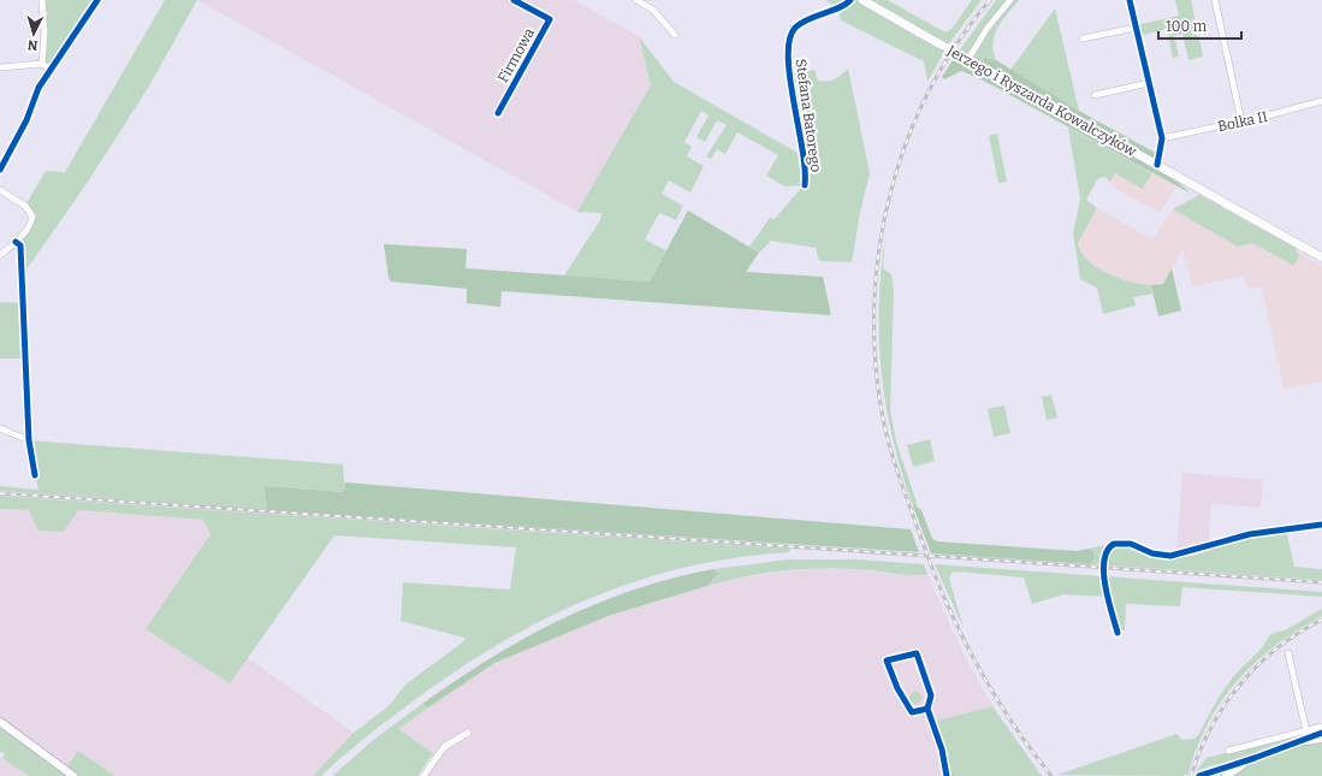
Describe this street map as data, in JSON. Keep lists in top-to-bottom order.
{
  "streets": {
    "main road": ["Jerzego i Ryszarda Kowalczyków"],
    "street": ["Firmowa", "Stefana Batorego", "Bolka II"]
  },
  "scale_bar": "100 m",
  "north": "bottom"
}
